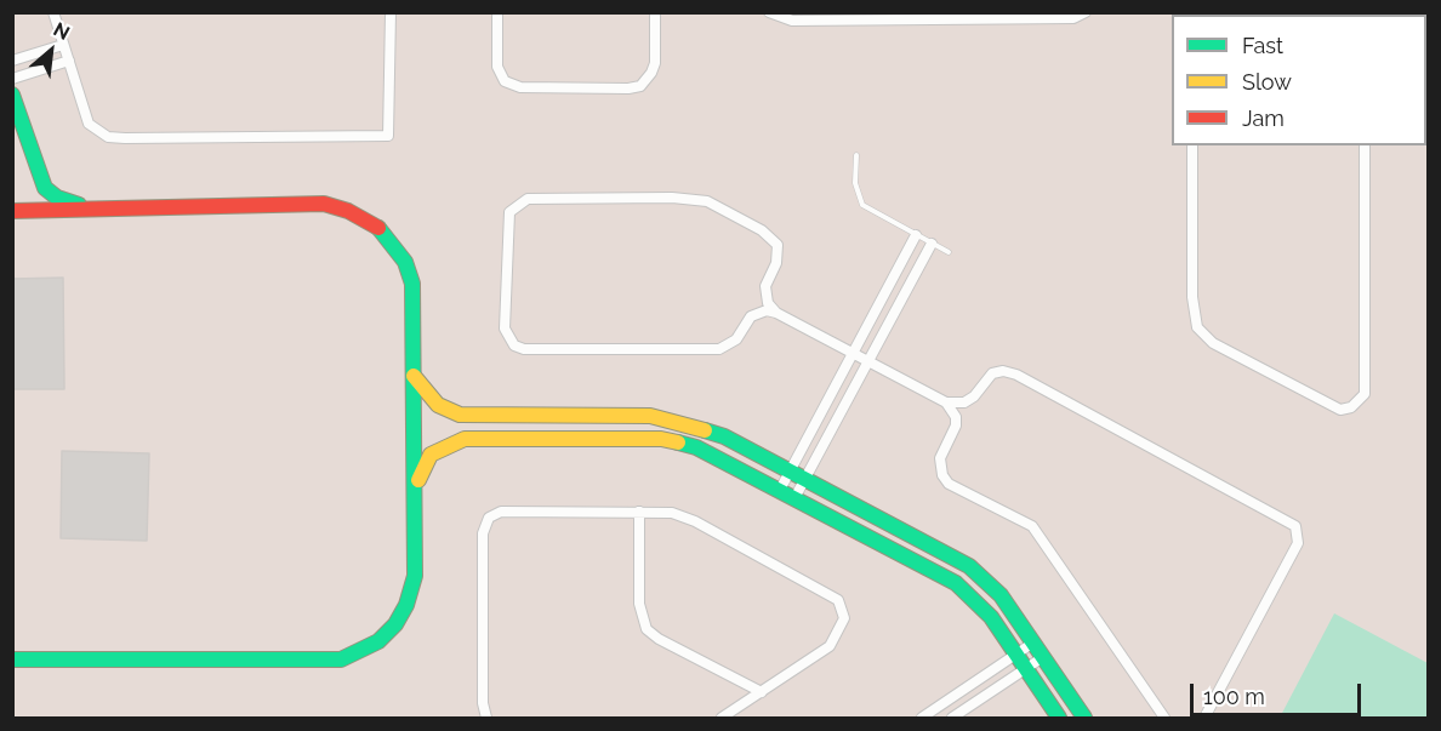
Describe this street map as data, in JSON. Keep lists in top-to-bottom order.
{
  "legend": ["Fast", "Slow", "Jam"],
  "scale_bar": "100 m",
  "north": "top right"
}
